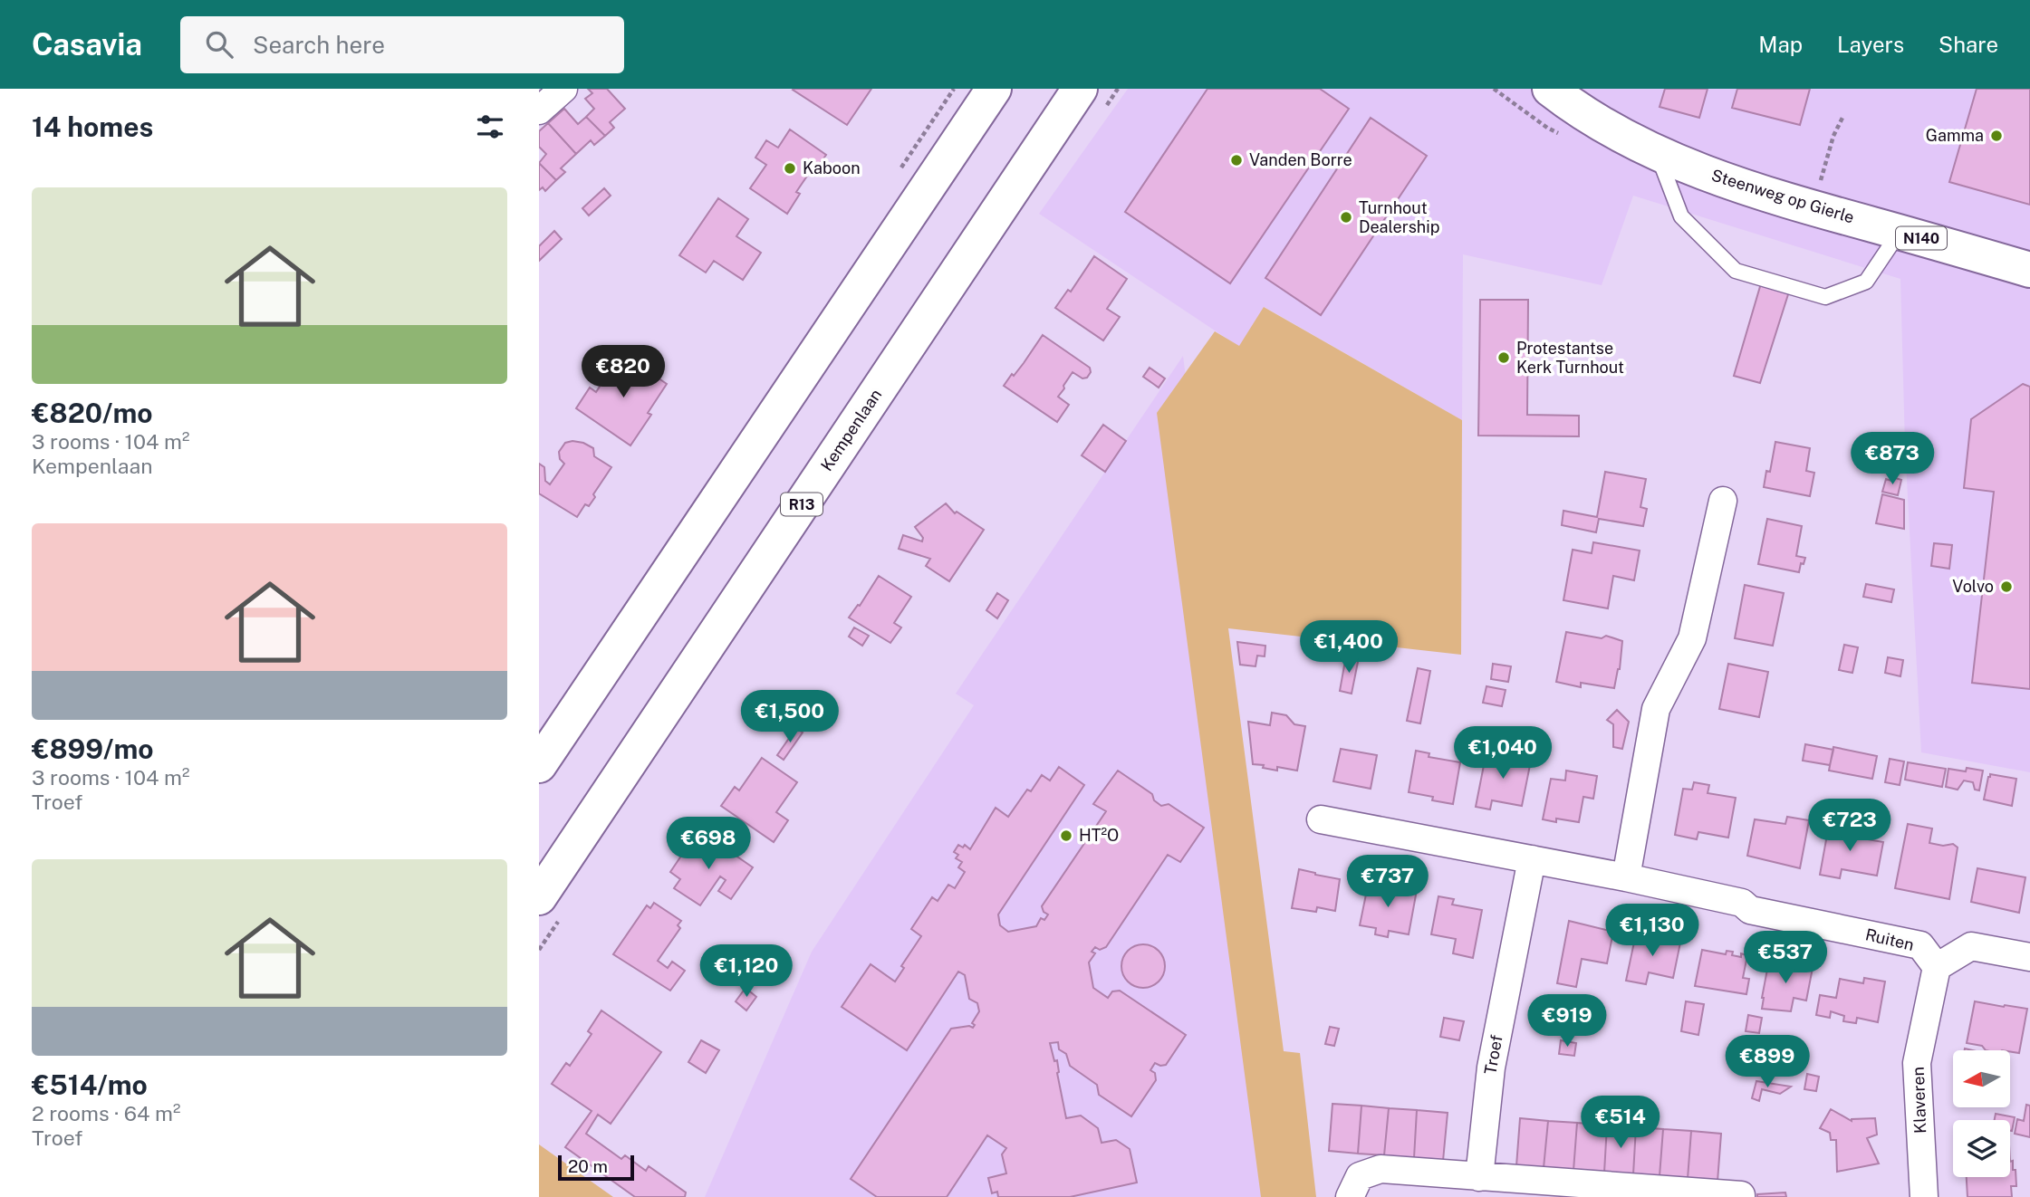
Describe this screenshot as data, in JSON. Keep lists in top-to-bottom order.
{
  "streets": {
    "main road": [
      "Steenweg op Gierle",
      "N140",
      "Kempenlaan",
      "R13"
    ],
    "street": ["Ruiten", "Troef", "Klaveren"]
  },
  "crossings": [
    ["Ruiten", "Troef"],
    ["Ruiten", "Klaveren"]
  ],
  "places": [
    "Gamma",
    "Vanden Borre",
    "Kaboon",
    "Turnhout Dealership",
    "Protestantse Kerk Turnhout",
    "Volvo",
    "HT²O"
  ],
  "scale_bar": "20 m",
  "north": "left",
  "page": {
    "header": "Casavia",
    "search": "Search here",
    "nav": ["Map", "Layers", "Share"],
    "heading": "14 homes",
    "list": [
      {
        "name": "€820/mo",
        "note": "3 rooms · 104 m² · Kempenlaan"
      },
      {
        "name": "€899/mo",
        "note": "3 rooms · 104 m² · Troef"
      },
      {
        "name": "€514/mo",
        "note": "2 rooms · 64 m² · Troef"
      }
    ],
    "price": [
      "€820",
      "€873",
      "€1,400",
      "€1,500",
      "€1,040",
      "€723",
      "€698",
      "€737",
      "€1,130",
      "€537",
      "€1,120",
      "€919",
      "€899",
      "€514"
    ],
    "scale": "20 m"
  }
}
